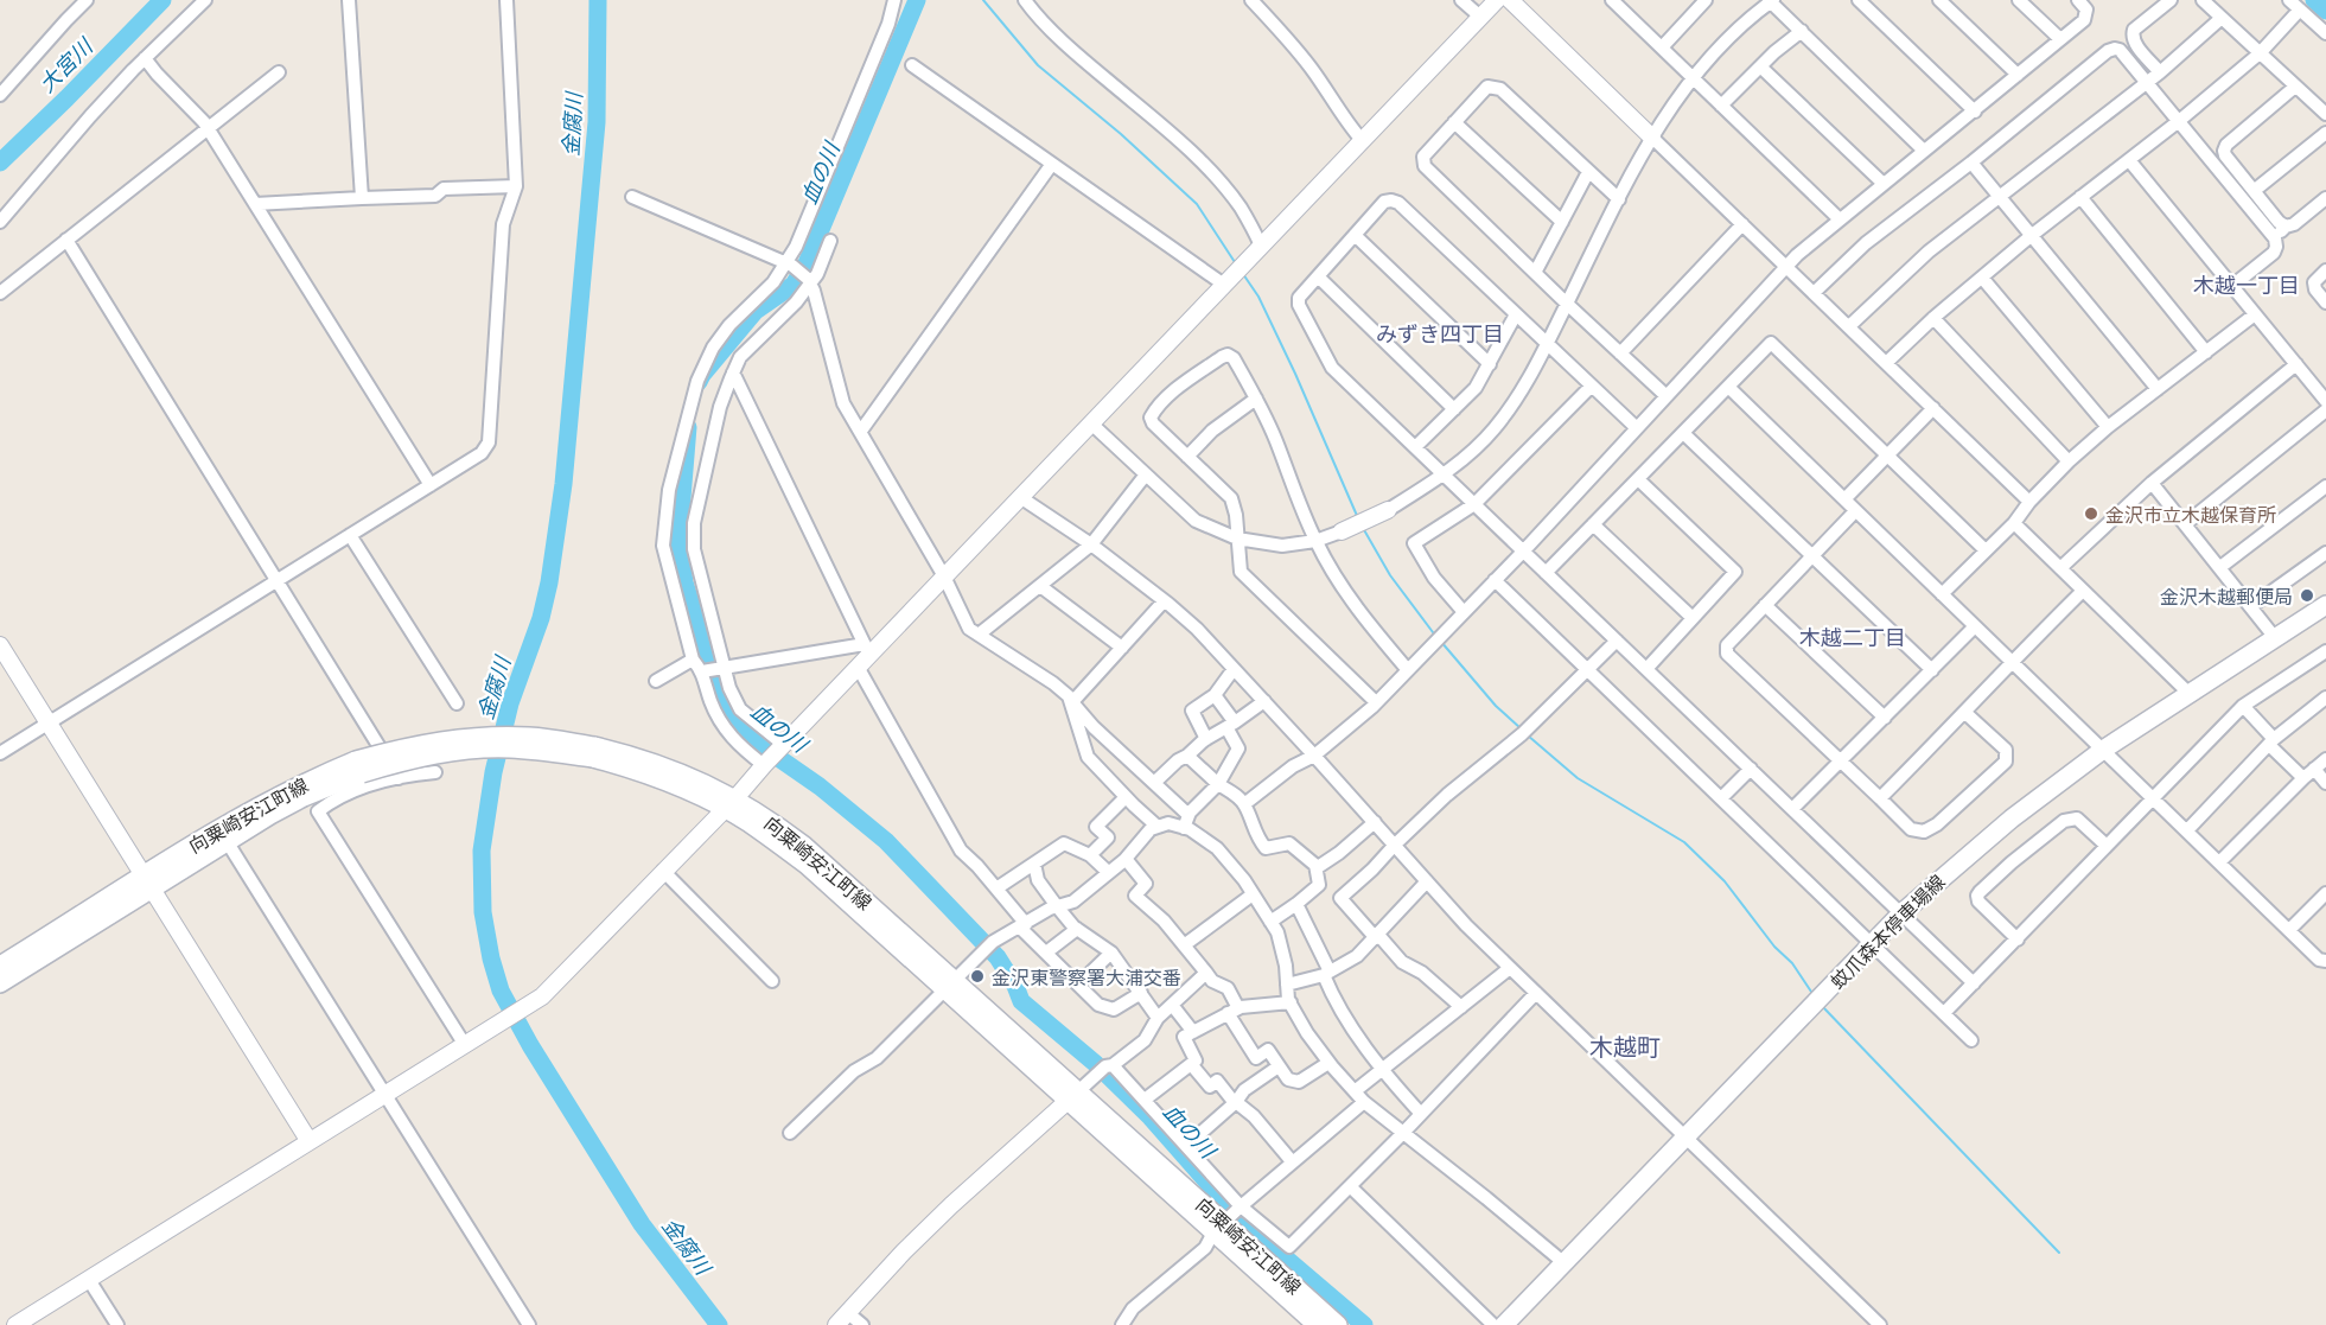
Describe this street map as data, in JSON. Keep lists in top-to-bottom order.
{
  "streets": {
    "main road": ["向粟崎安江町線", "蚊爪森本停車場線"]
  },
  "districts": [
    "木越一丁目",
    "みずき四丁目",
    "木越二丁目",
    "木越町"
  ],
  "water": ["大宮川", "金腐川", "血の川"],
  "places": ["金沢市立木越保育所", "金沢木越郵便局", "金沢東警察署大浦交番"]
}
